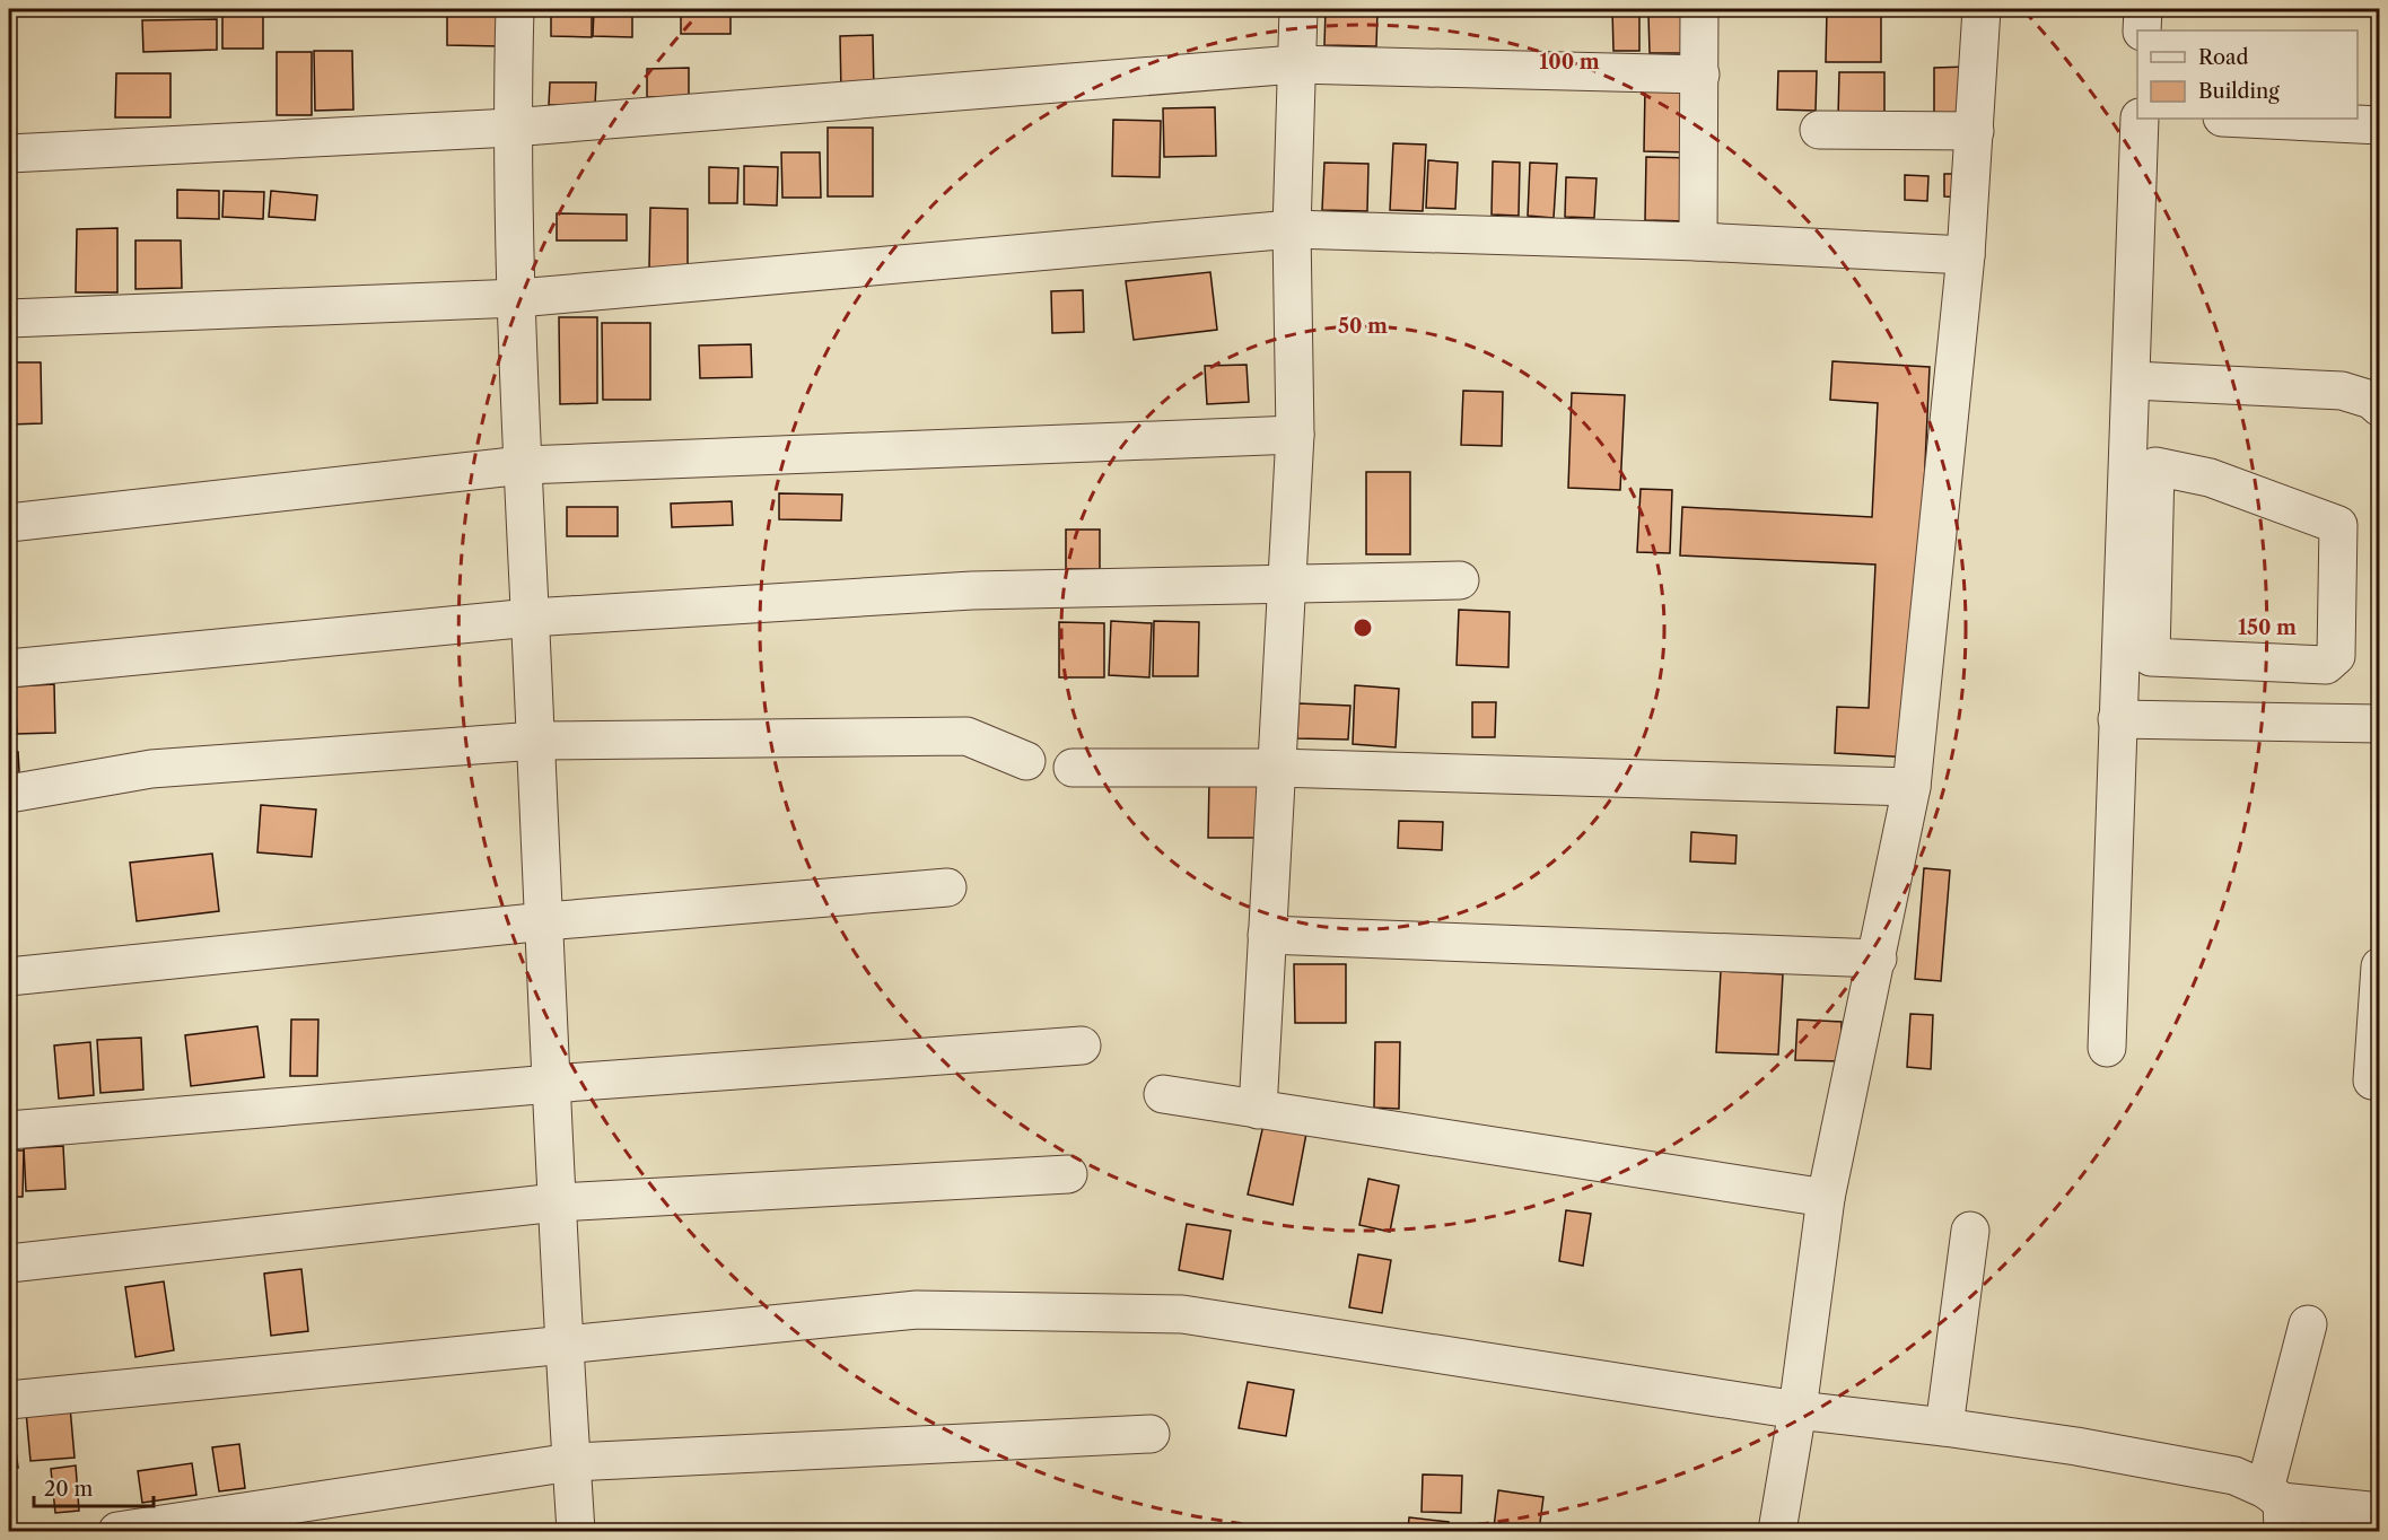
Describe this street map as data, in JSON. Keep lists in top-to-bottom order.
{
  "legend": ["Road", "Building"],
  "scale_bar": "20 m",
  "rings": ["100 m", "50 m", "150 m"]
}
